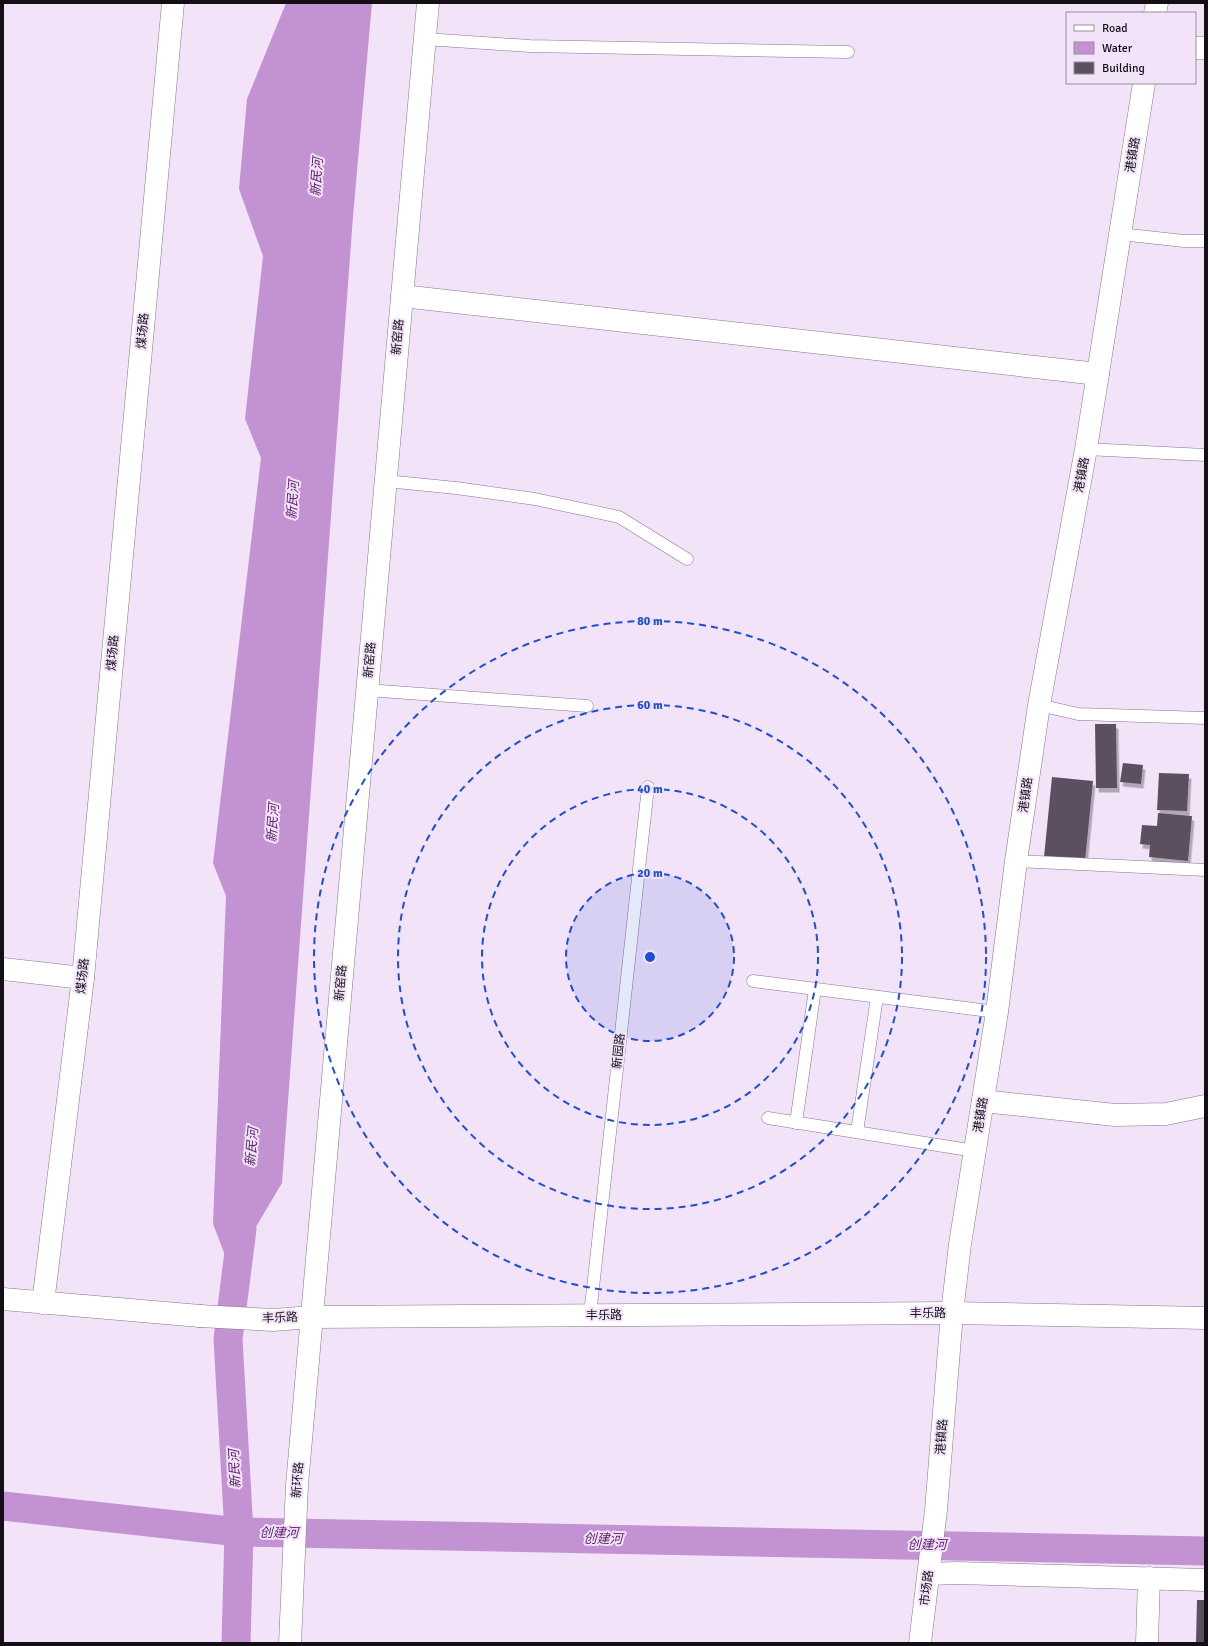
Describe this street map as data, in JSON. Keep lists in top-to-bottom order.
{
  "streets": {
    "street": [
      "港镇路",
      "煤场路",
      "新窑路",
      "丰乐路",
      "新环路",
      "市场路"
    ],
    "lane": ["新园路"]
  },
  "crossings": [
    ["港镇路", "丰乐路"],
    ["港镇路", "市场路"],
    ["煤场路", "丰乐路"],
    ["新窑路", "丰乐路"],
    ["新窑路", "新环路"],
    ["新园路", "丰乐路"],
    ["丰乐路", "新环路"]
  ],
  "water": ["新民河", "创建河"],
  "legend": ["Road", "Water", "Building"],
  "rings": [
    "80 m",
    "60 m",
    "40 m",
    "20 m"
  ]
}
